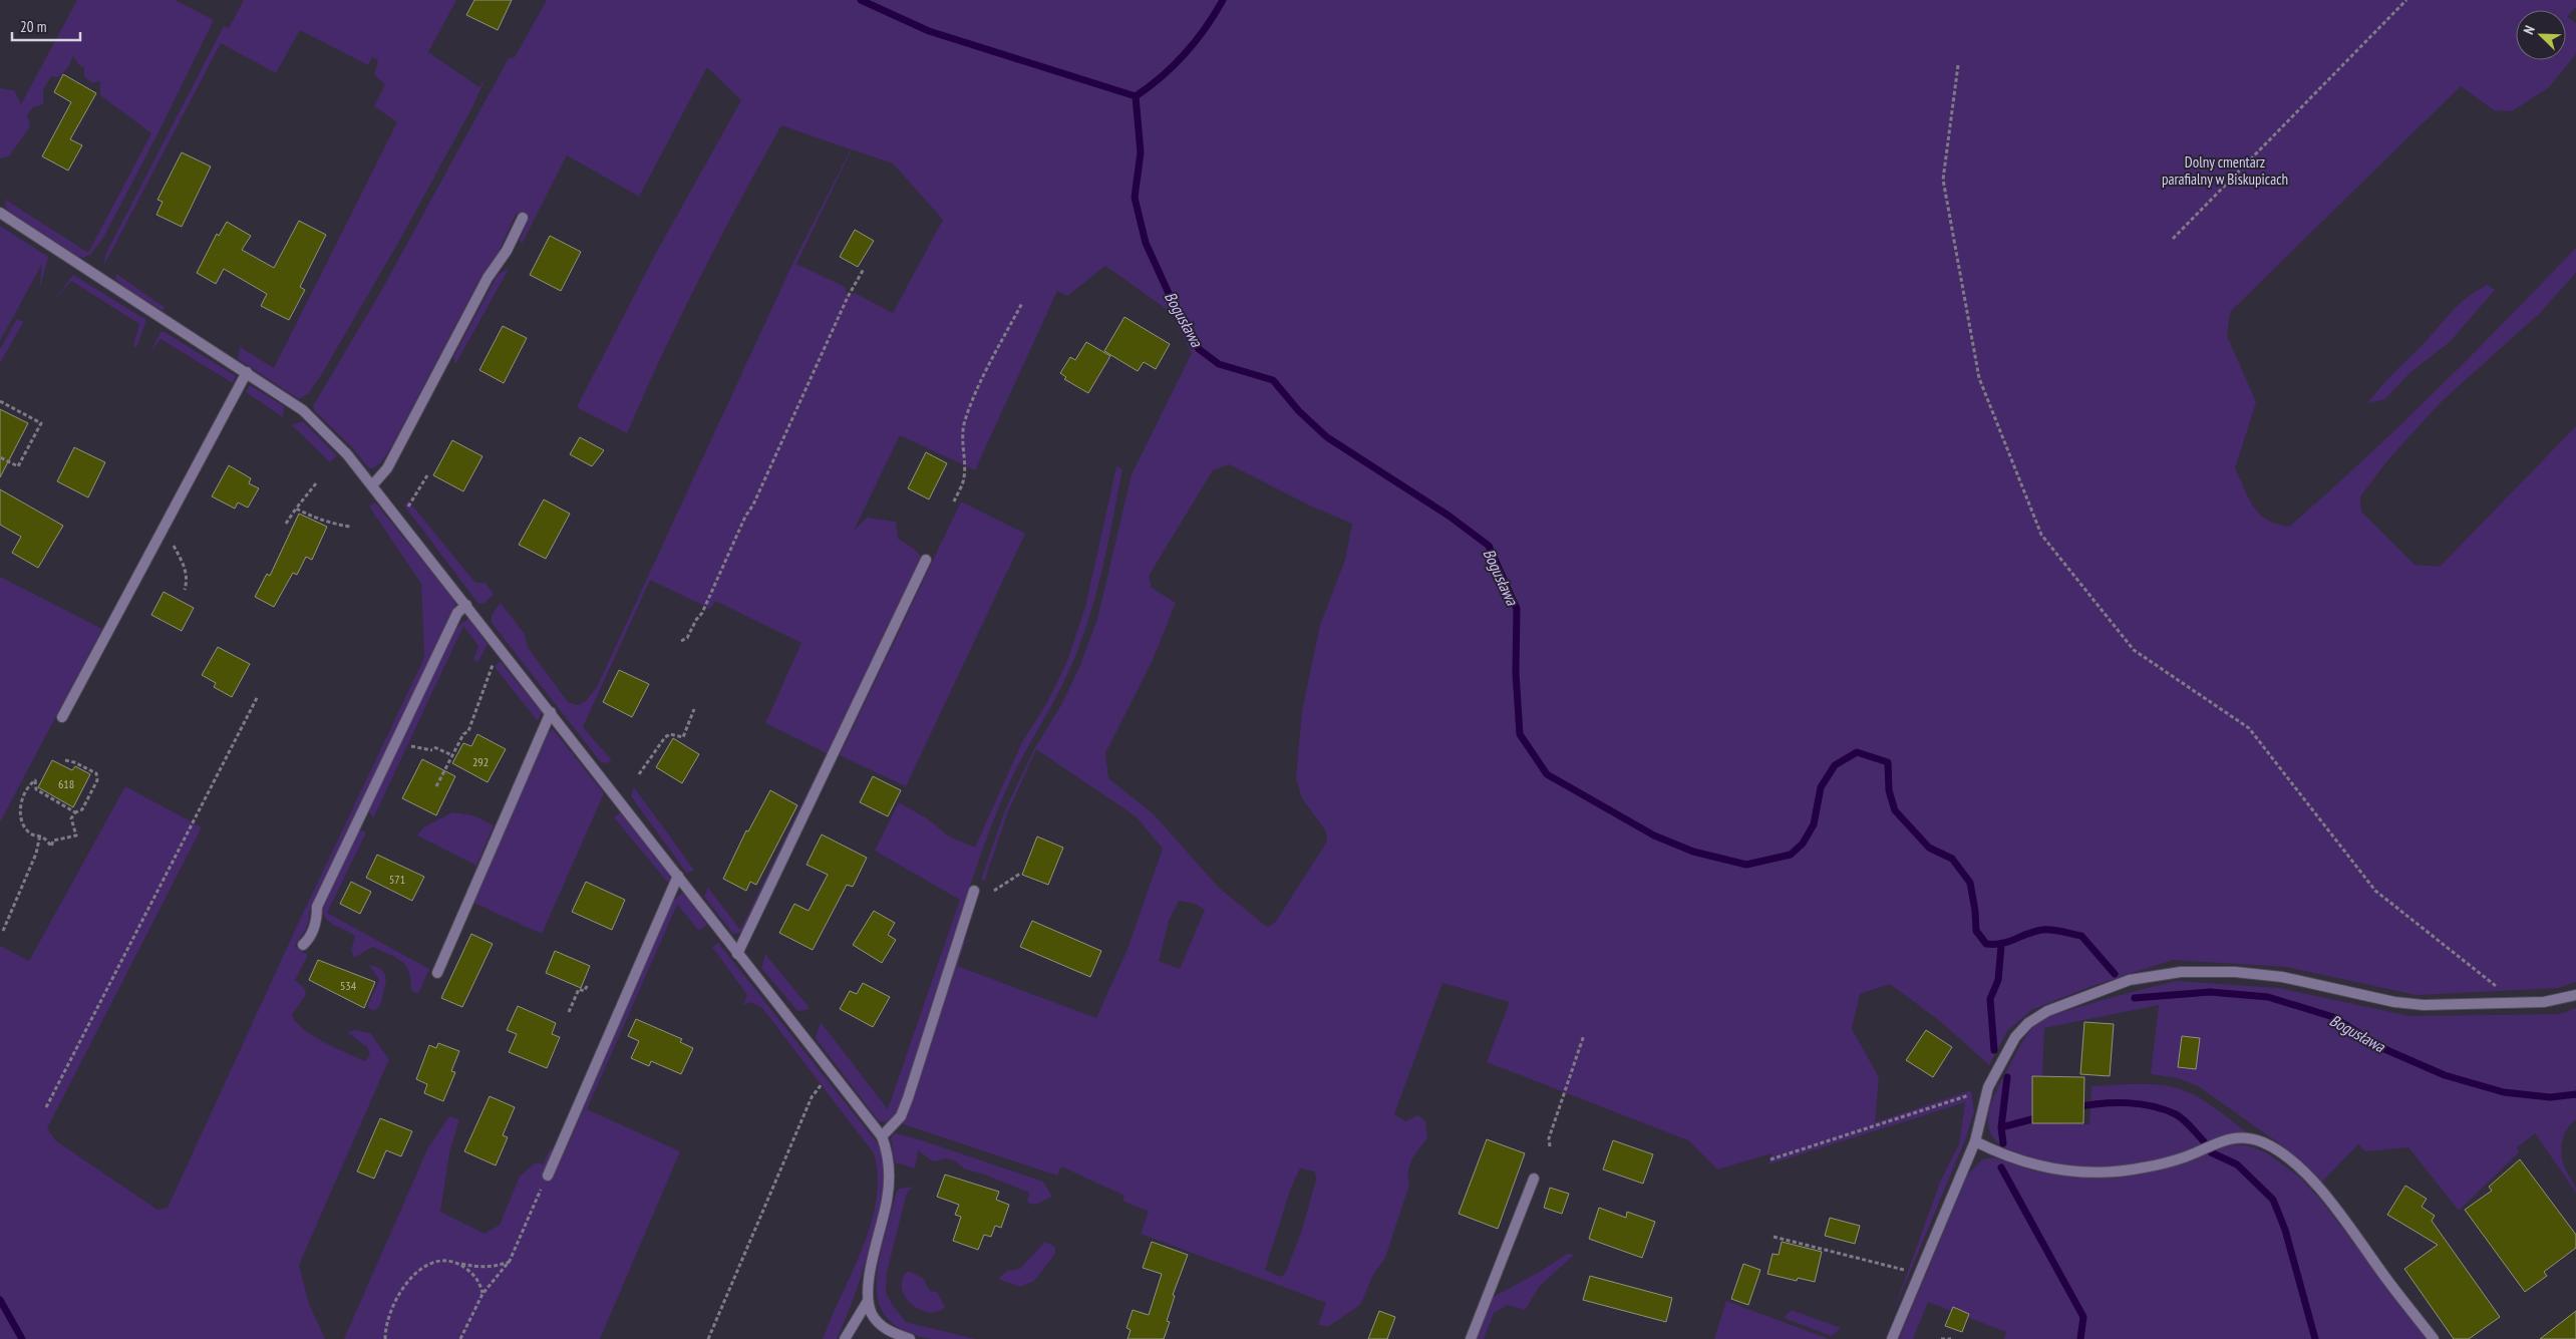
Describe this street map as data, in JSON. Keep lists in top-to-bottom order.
{
  "water": ["Bogusława"],
  "parks": ["Dolny cmentarz parafialny w Biskupicach"],
  "house_numbers": [
    "292",
    "618",
    "571",
    "534"
  ],
  "scale_bar": "20 m",
  "north": "top left"
}
